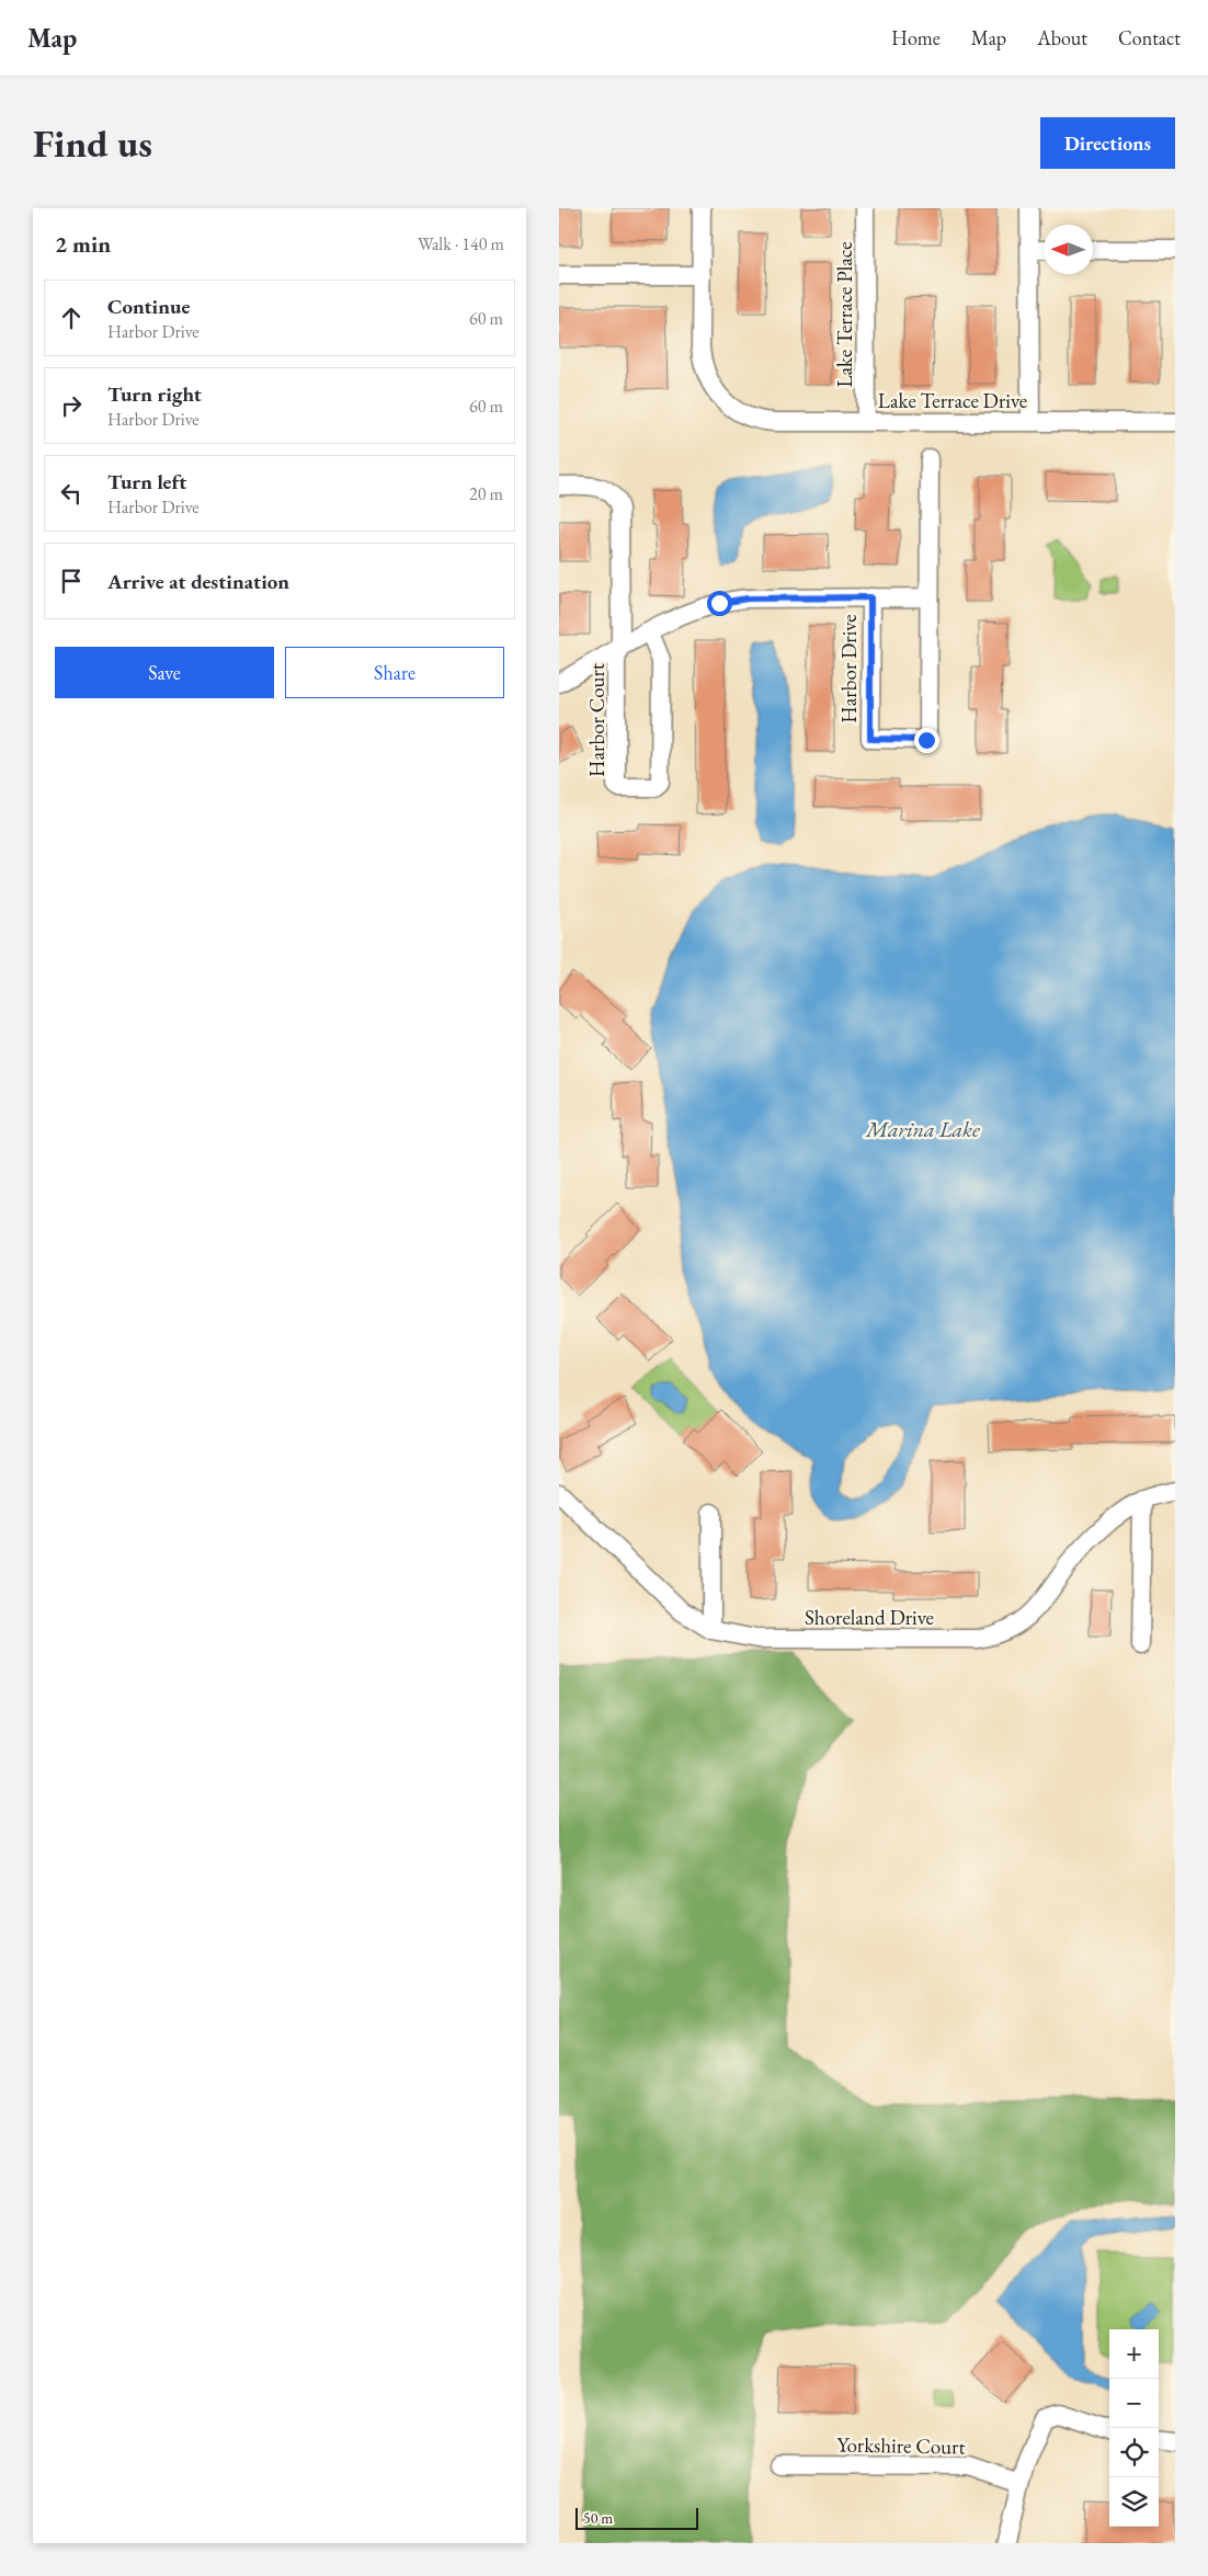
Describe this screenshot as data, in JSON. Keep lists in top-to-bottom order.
{
  "streets": {
    "street": [
      "Lake Terrace Place",
      "Lake Terrace Drive",
      "Harbor Drive",
      "Harbor Court",
      "Shoreland Drive",
      "Yorkshire Court"
    ]
  },
  "crossings": [
    ["Lake Terrace Place", "Lake Terrace Drive"],
    ["Harbor Drive", "Harbor Court"]
  ],
  "water": ["Marina Lake"],
  "scale_bar": "50 m",
  "north": "left",
  "page": {
    "header": "Map",
    "nav": [
      "Home",
      "Map",
      "About",
      "Contact"
    ],
    "buttons": [
      "Directions",
      ["Save", "Share"]
    ],
    "title": "Find us",
    "heading": ["2 min", "Walk · 140 m"],
    "list": [
      ["Continue", "Harbor Drive", "60 m"],
      ["Turn right", "Harbor Drive", "60 m"],
      ["Turn left", "Harbor Drive", "20 m"],
      "Arrive at destination"
    ],
    "map_buttons": ["+", "−"],
    "scale": "50 m"
  }
}
